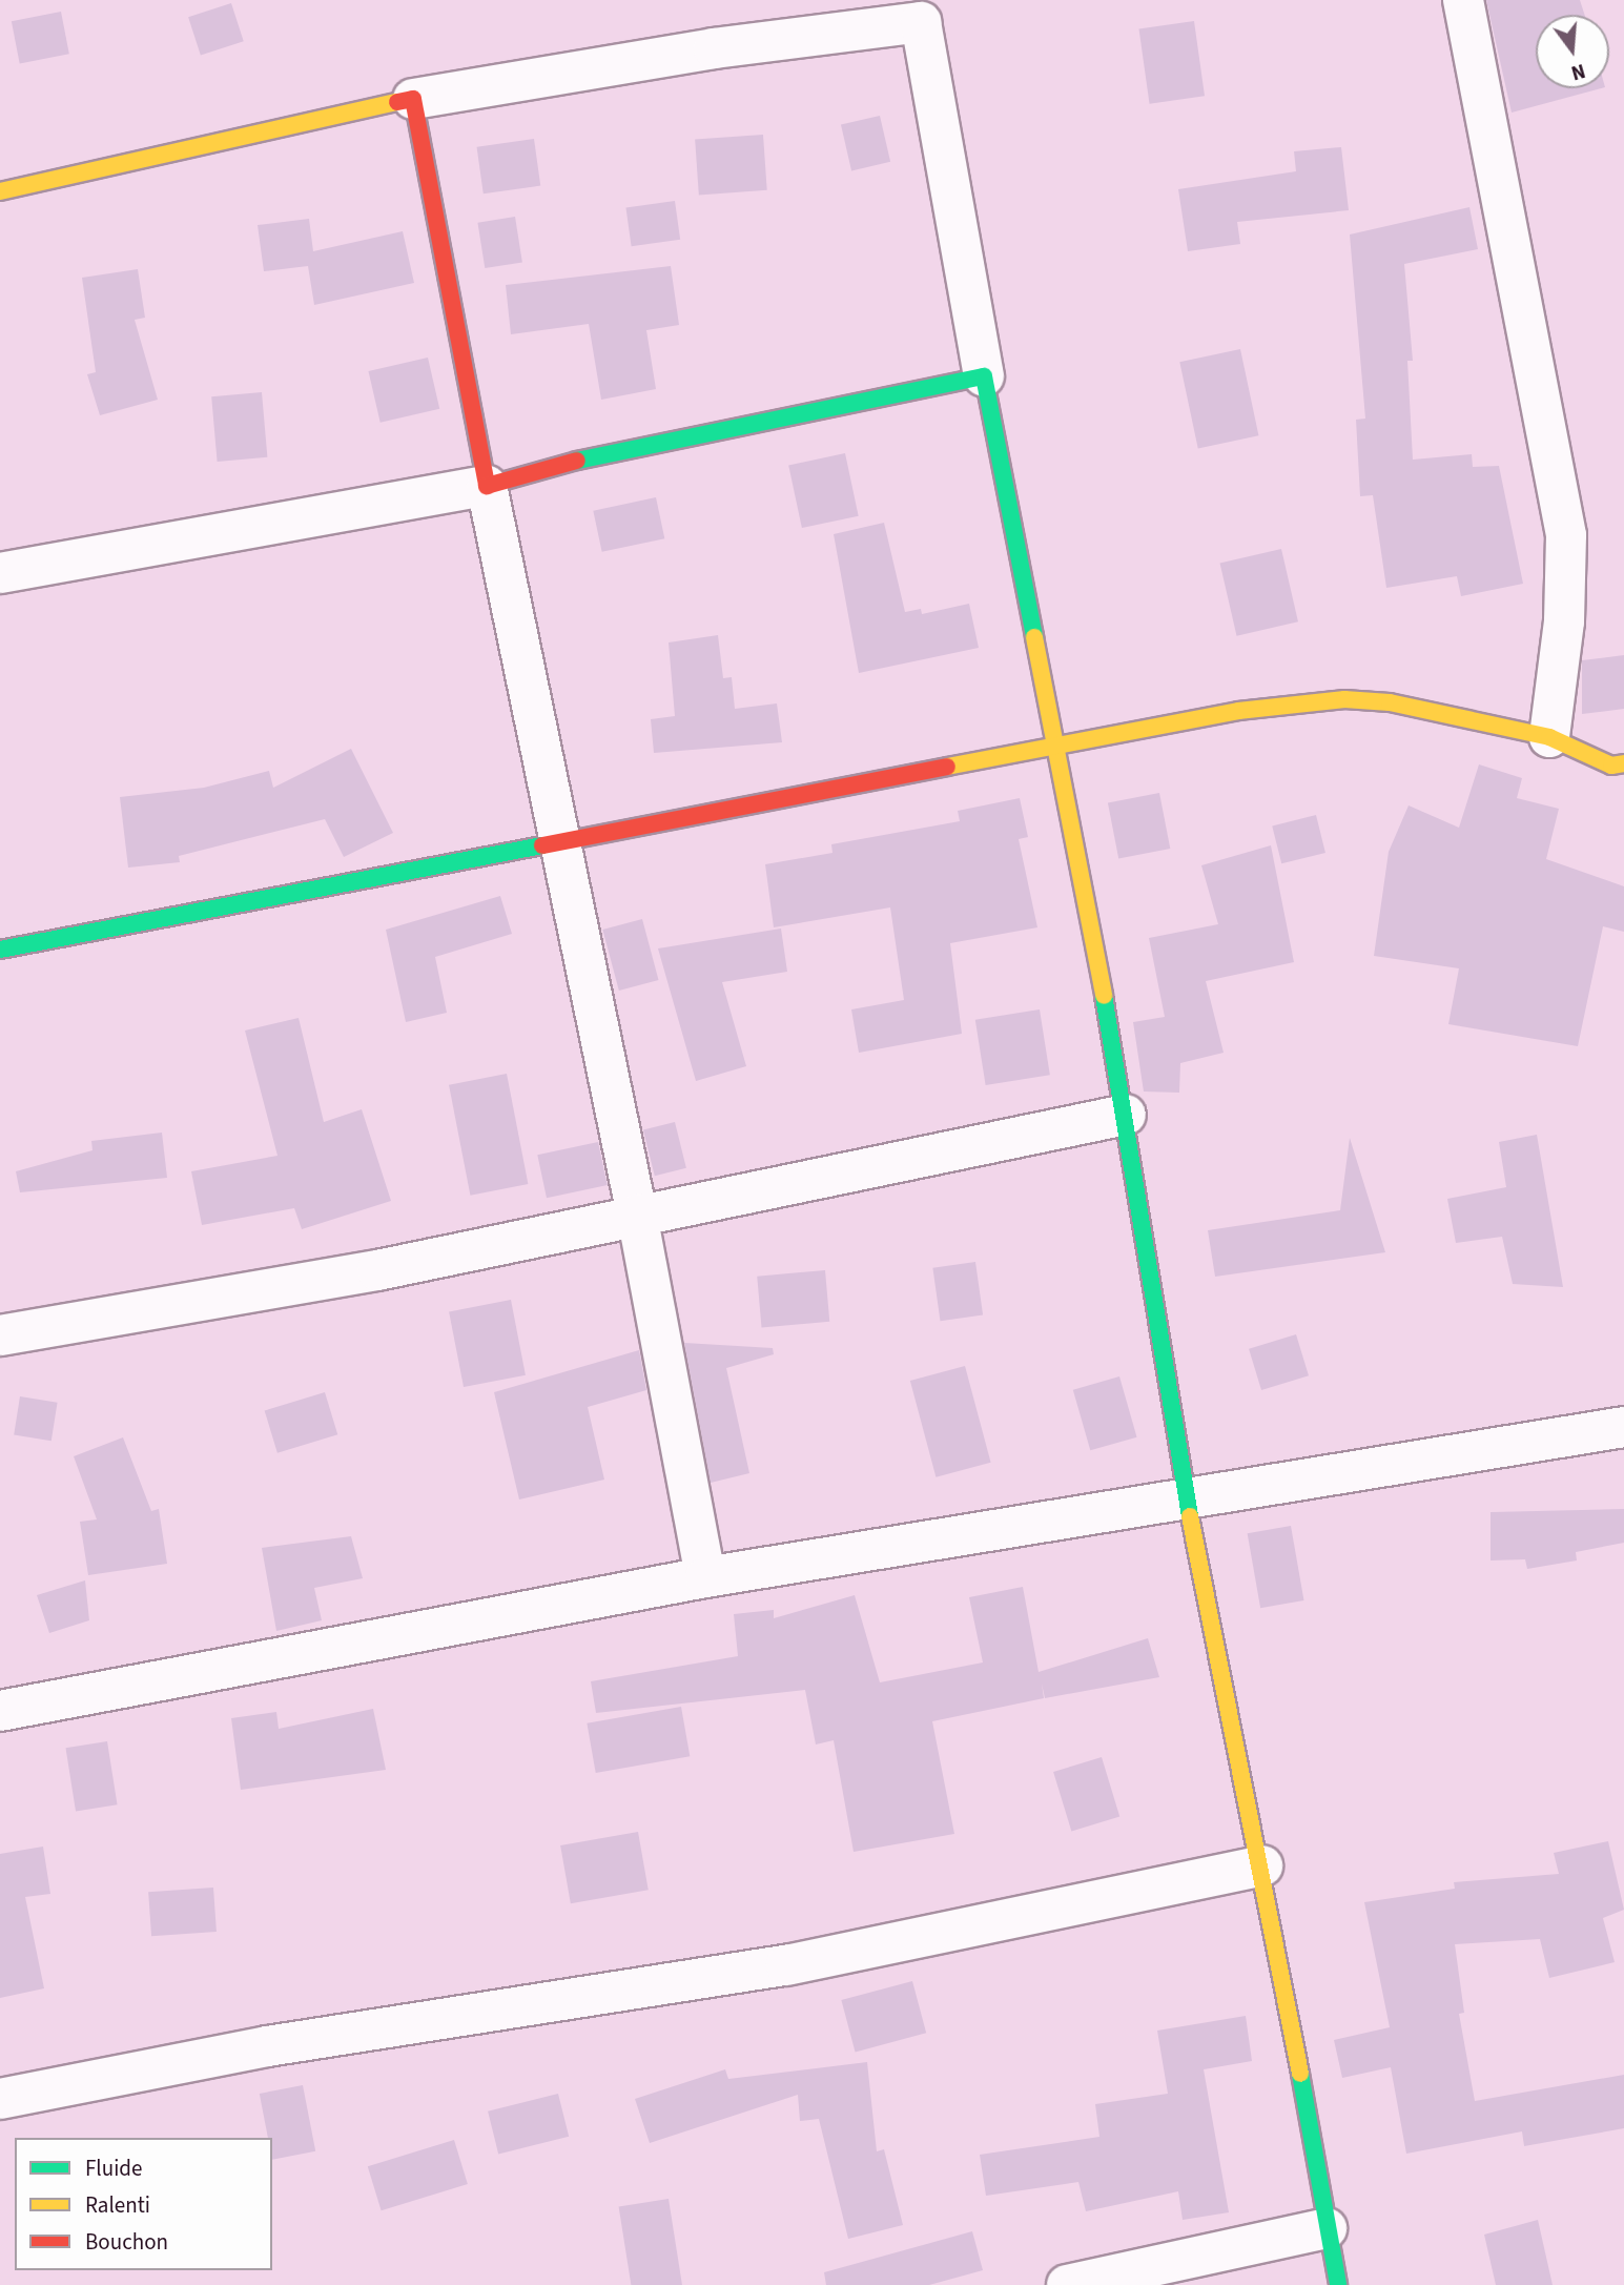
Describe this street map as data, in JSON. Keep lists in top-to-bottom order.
{
  "legend": ["Fluide", "Ralenti", "Bouchon"],
  "north": "bottom"
}
